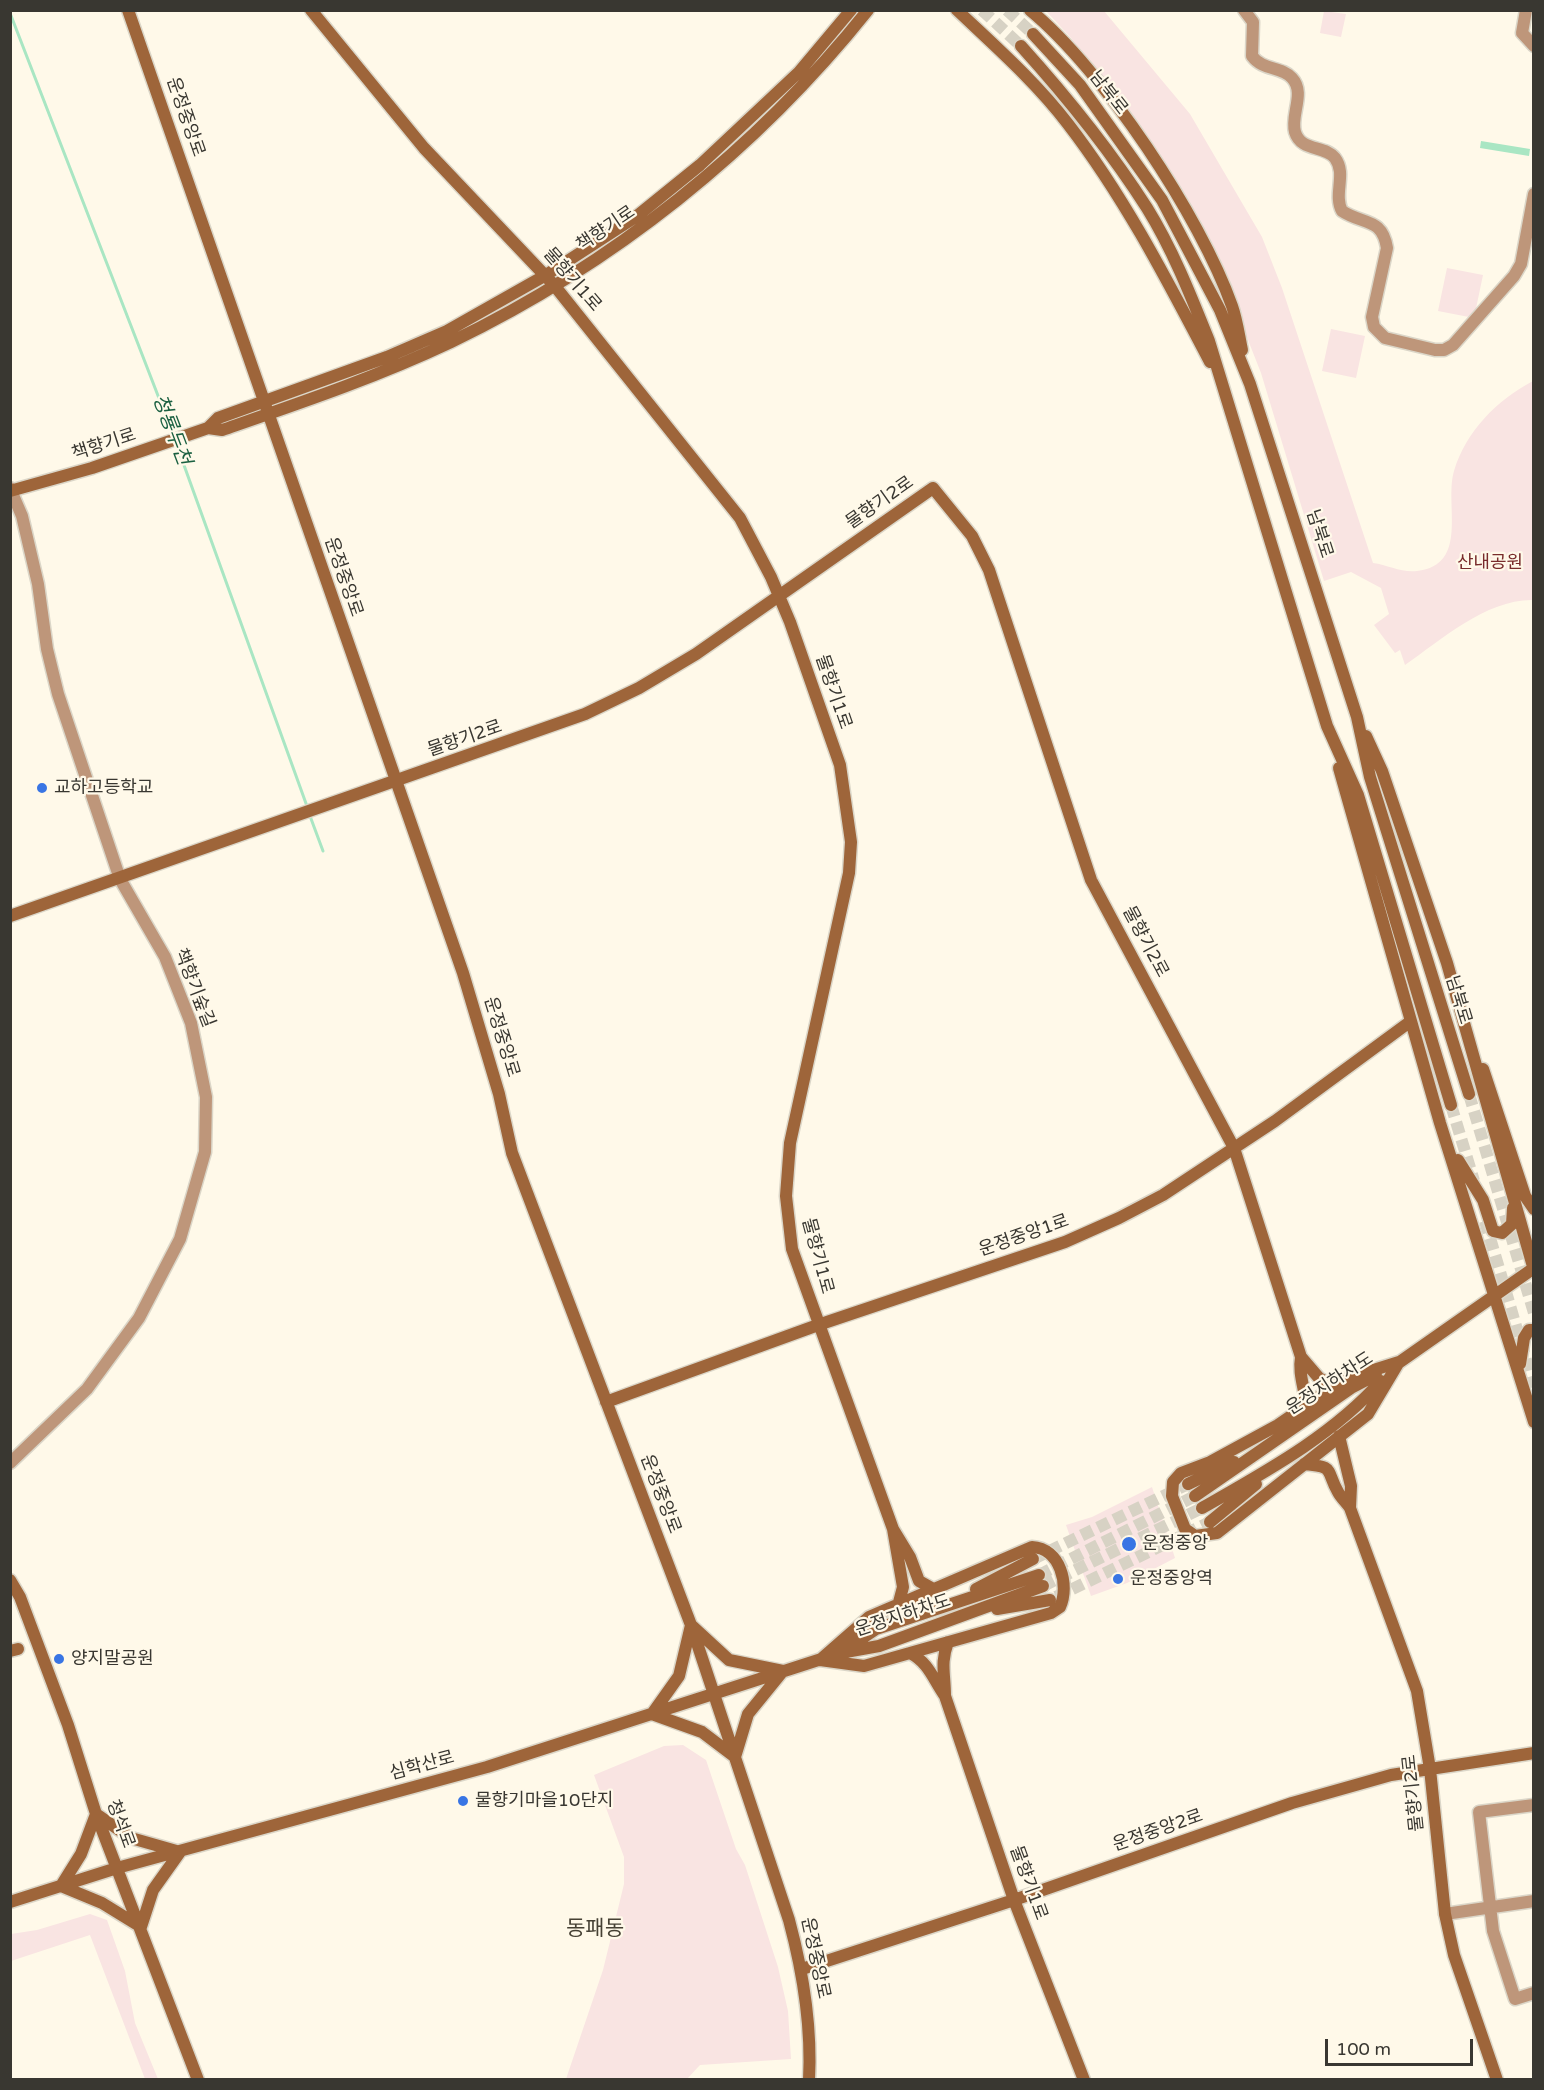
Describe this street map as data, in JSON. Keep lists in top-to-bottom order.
{
  "streets": {
    "street": [
      "남북로",
      "운정중앙로",
      "책향기로",
      "물향기1로",
      "물향기2로",
      "책향기숲길",
      "운정중앙1로",
      "운정지하차도",
      "심학산로",
      "청석로",
      "운정중앙2로"
    ]
  },
  "crossings": [
    ["운정중앙로", "책향기로"],
    ["운정중앙로", "물향기2로"],
    ["운정중앙로", "운정중앙1로"],
    ["운정중앙로", "심학산로"],
    ["운정중앙로", "운정중앙2로"],
    ["책향기로", "물향기1로"],
    ["책향기로", "책향기숲길"],
    ["물향기1로", "물향기2로"],
    ["물향기1로", "운정중앙1로"],
    ["물향기1로", "운정중앙2로"],
    ["물향기2로", "책향기숲길"],
    ["물향기2로", "운정중앙1로"],
    ["물향기2로", "운정중앙2로"],
    ["운정지하차도", "심학산로"],
    ["심학산로", "청석로"]
  ],
  "districts": ["동패동"],
  "water": ["청룡두천"],
  "parks": ["산내공원"],
  "places": [
    "교하고등학교",
    "운정중앙",
    "운정중앙역",
    "양지말공원",
    "물향기마을10단지"
  ],
  "scale_bar": "100 m"
}
